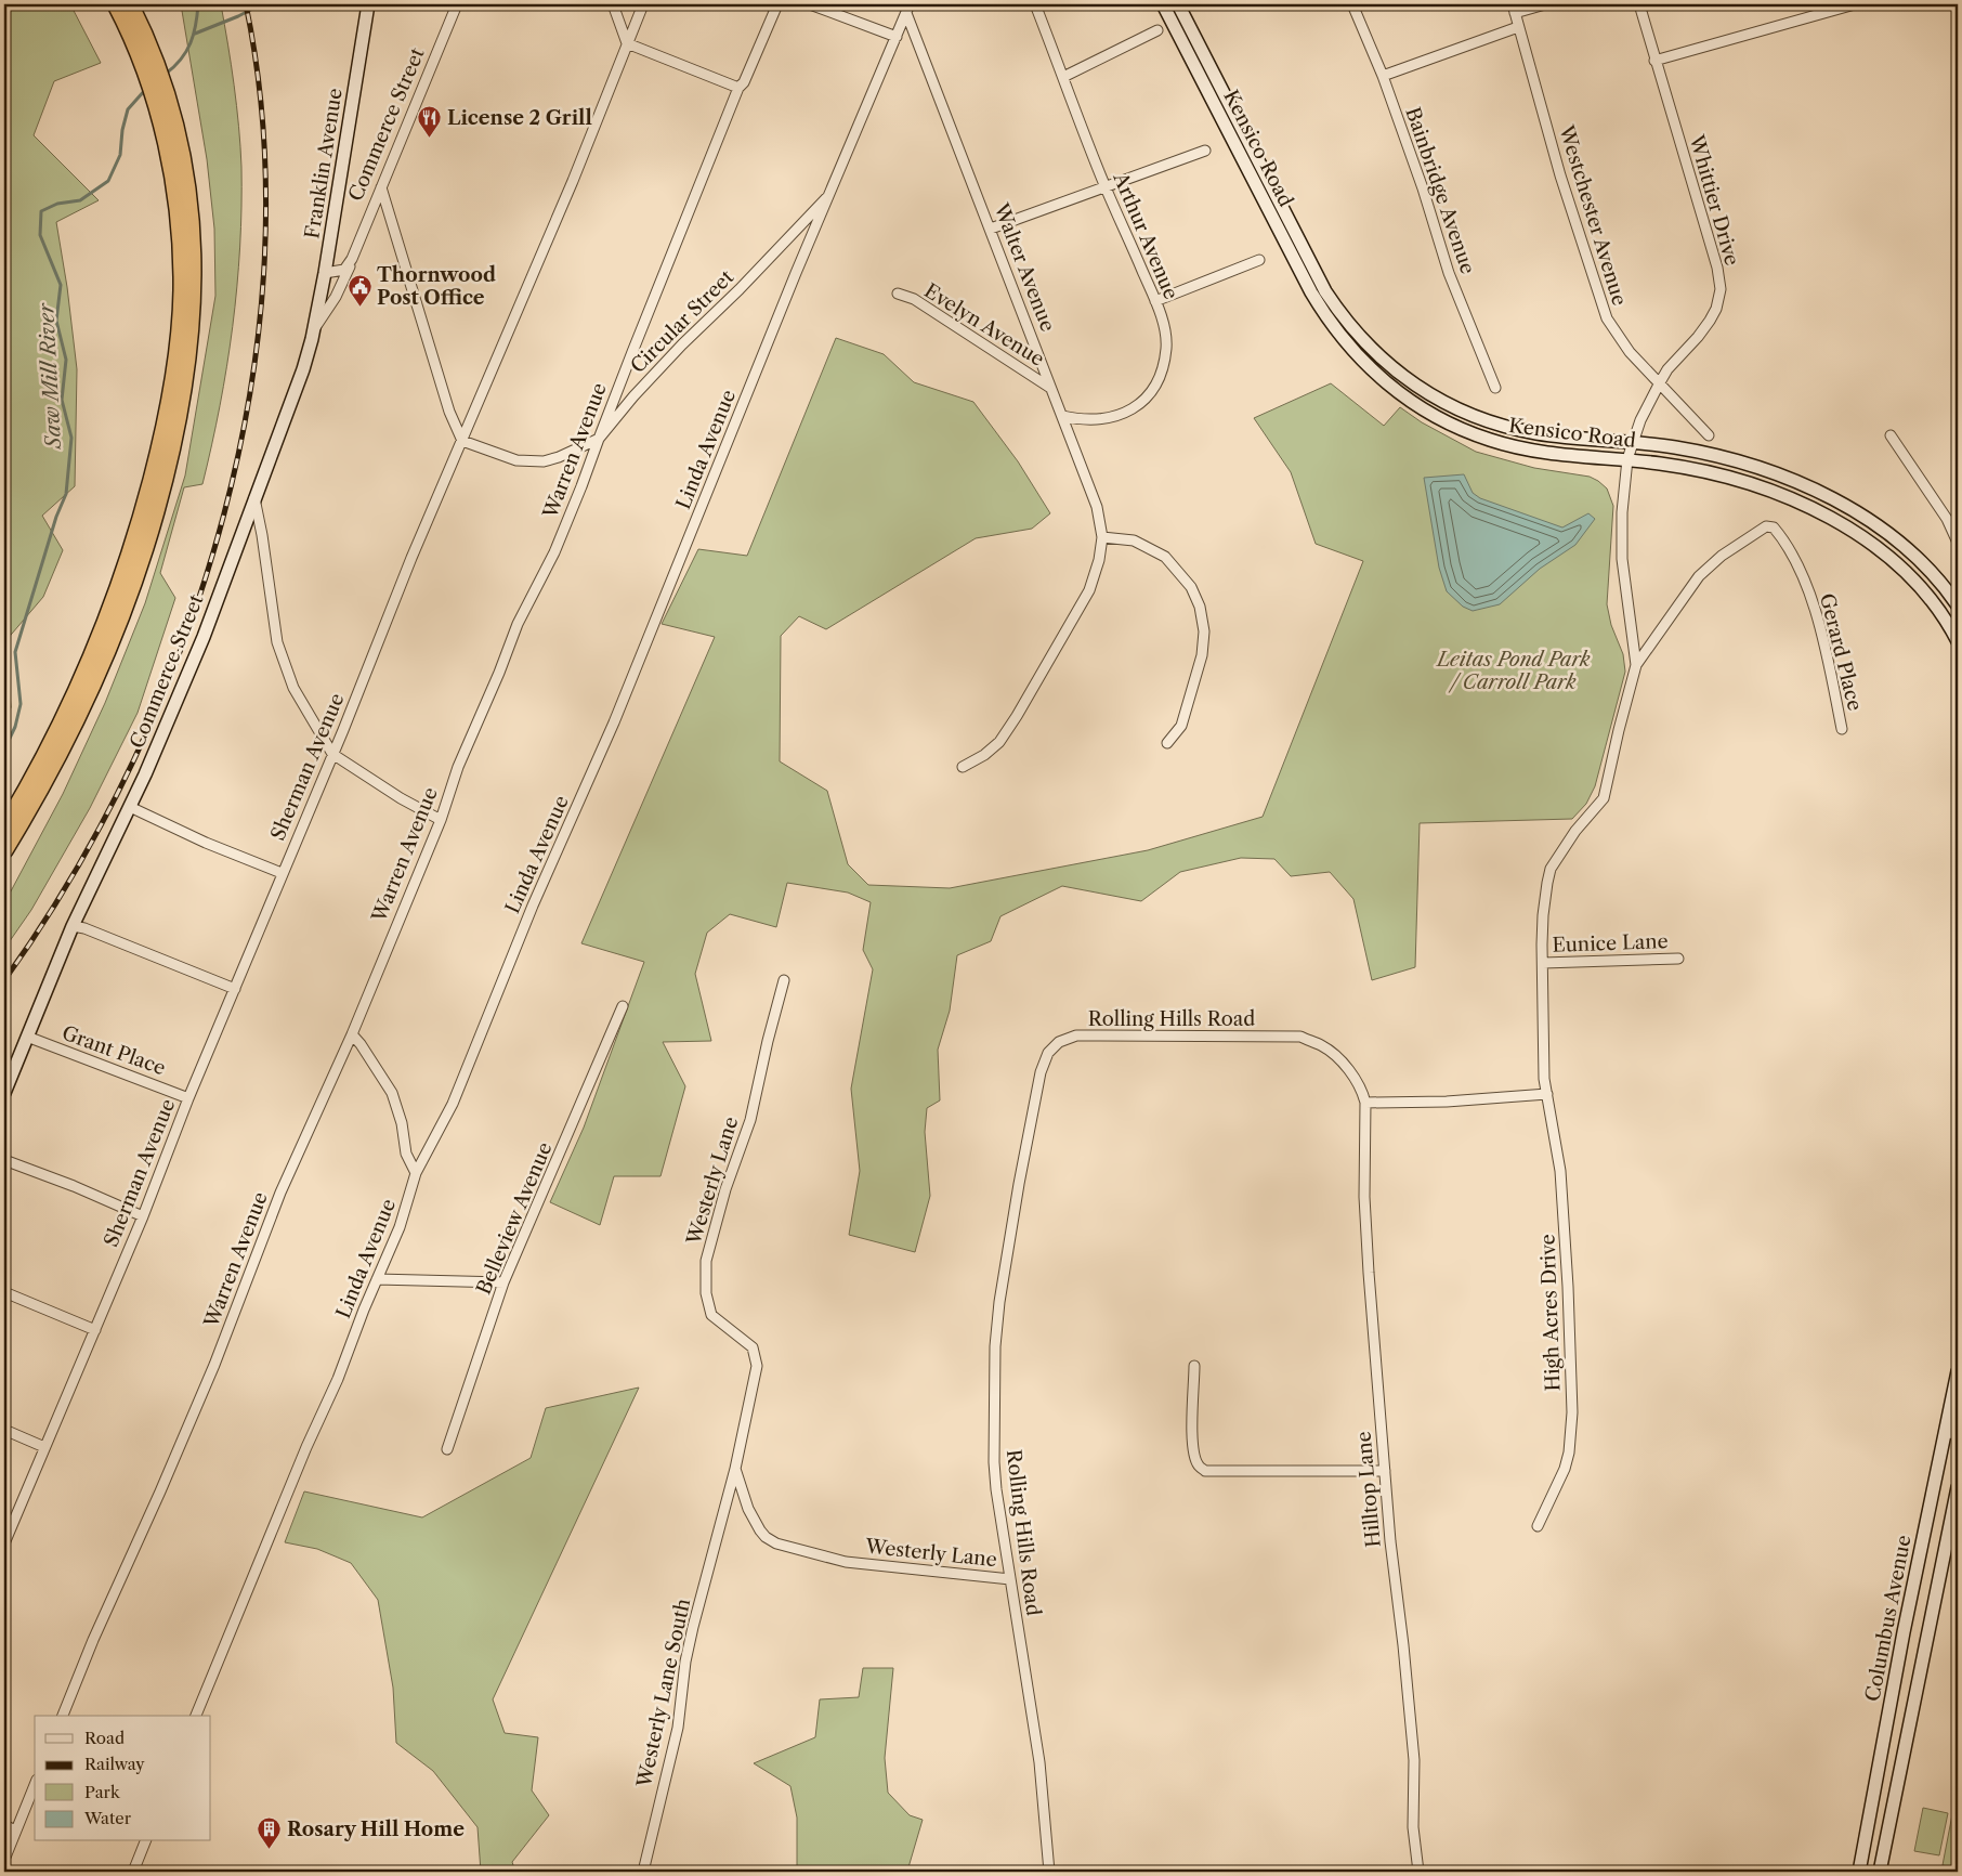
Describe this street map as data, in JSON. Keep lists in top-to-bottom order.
{
  "streets": {
    "street": [
      "Commerce Street",
      "Kensico Road",
      "Franklin Avenue",
      "Bainbridge Avenue",
      "Whittier Drive",
      "Westchester Avenue",
      "Arthur Avenue",
      "Walter Avenue",
      "Circular Street",
      "Evelyn Avenue",
      "Linda Avenue",
      "Warren Avenue",
      "Gerard Place",
      "Sherman Avenue",
      "Eunice Lane",
      "Rolling Hills Road",
      "Grant Place",
      "Westerly Lane",
      "Belleview Avenue",
      "High Acres Drive",
      "Hilltop Lane",
      "Columbus Avenue",
      "Westerly Lane South"
    ]
  },
  "crossings": [
    ["Commerce Street", "Franklin Avenue"],
    ["Commerce Street", "Grant Place"],
    ["Kensico Road", "Whittier Drive"],
    ["Whittier Drive", "Westchester Avenue"],
    ["Arthur Avenue", "Walter Avenue"],
    ["Walter Avenue", "Evelyn Avenue"],
    ["Walter Avenue", "Linda Avenue"],
    ["Circular Street", "Linda Avenue"],
    ["Circular Street", "Warren Avenue"],
    ["Circular Street", "Sherman Avenue"],
    ["Sherman Avenue", "Grant Place"],
    ["Rolling Hills Road", "Westerly Lane"],
    ["Rolling Hills Road", "Hilltop Lane"],
    ["Westerly Lane", "Westerly Lane South"]
  ],
  "water": ["Saw Mill River"],
  "parks": ["Leitas Pond Park / Carroll Park"],
  "places": {
    "restaurant": ["License 2 Grill"],
    "public building": ["Thornwood Post Office"],
    "building": ["Rosary Hill Home"]
  },
  "legend": [
    "Road",
    "Railway",
    "Park",
    "Water"
  ]
}
